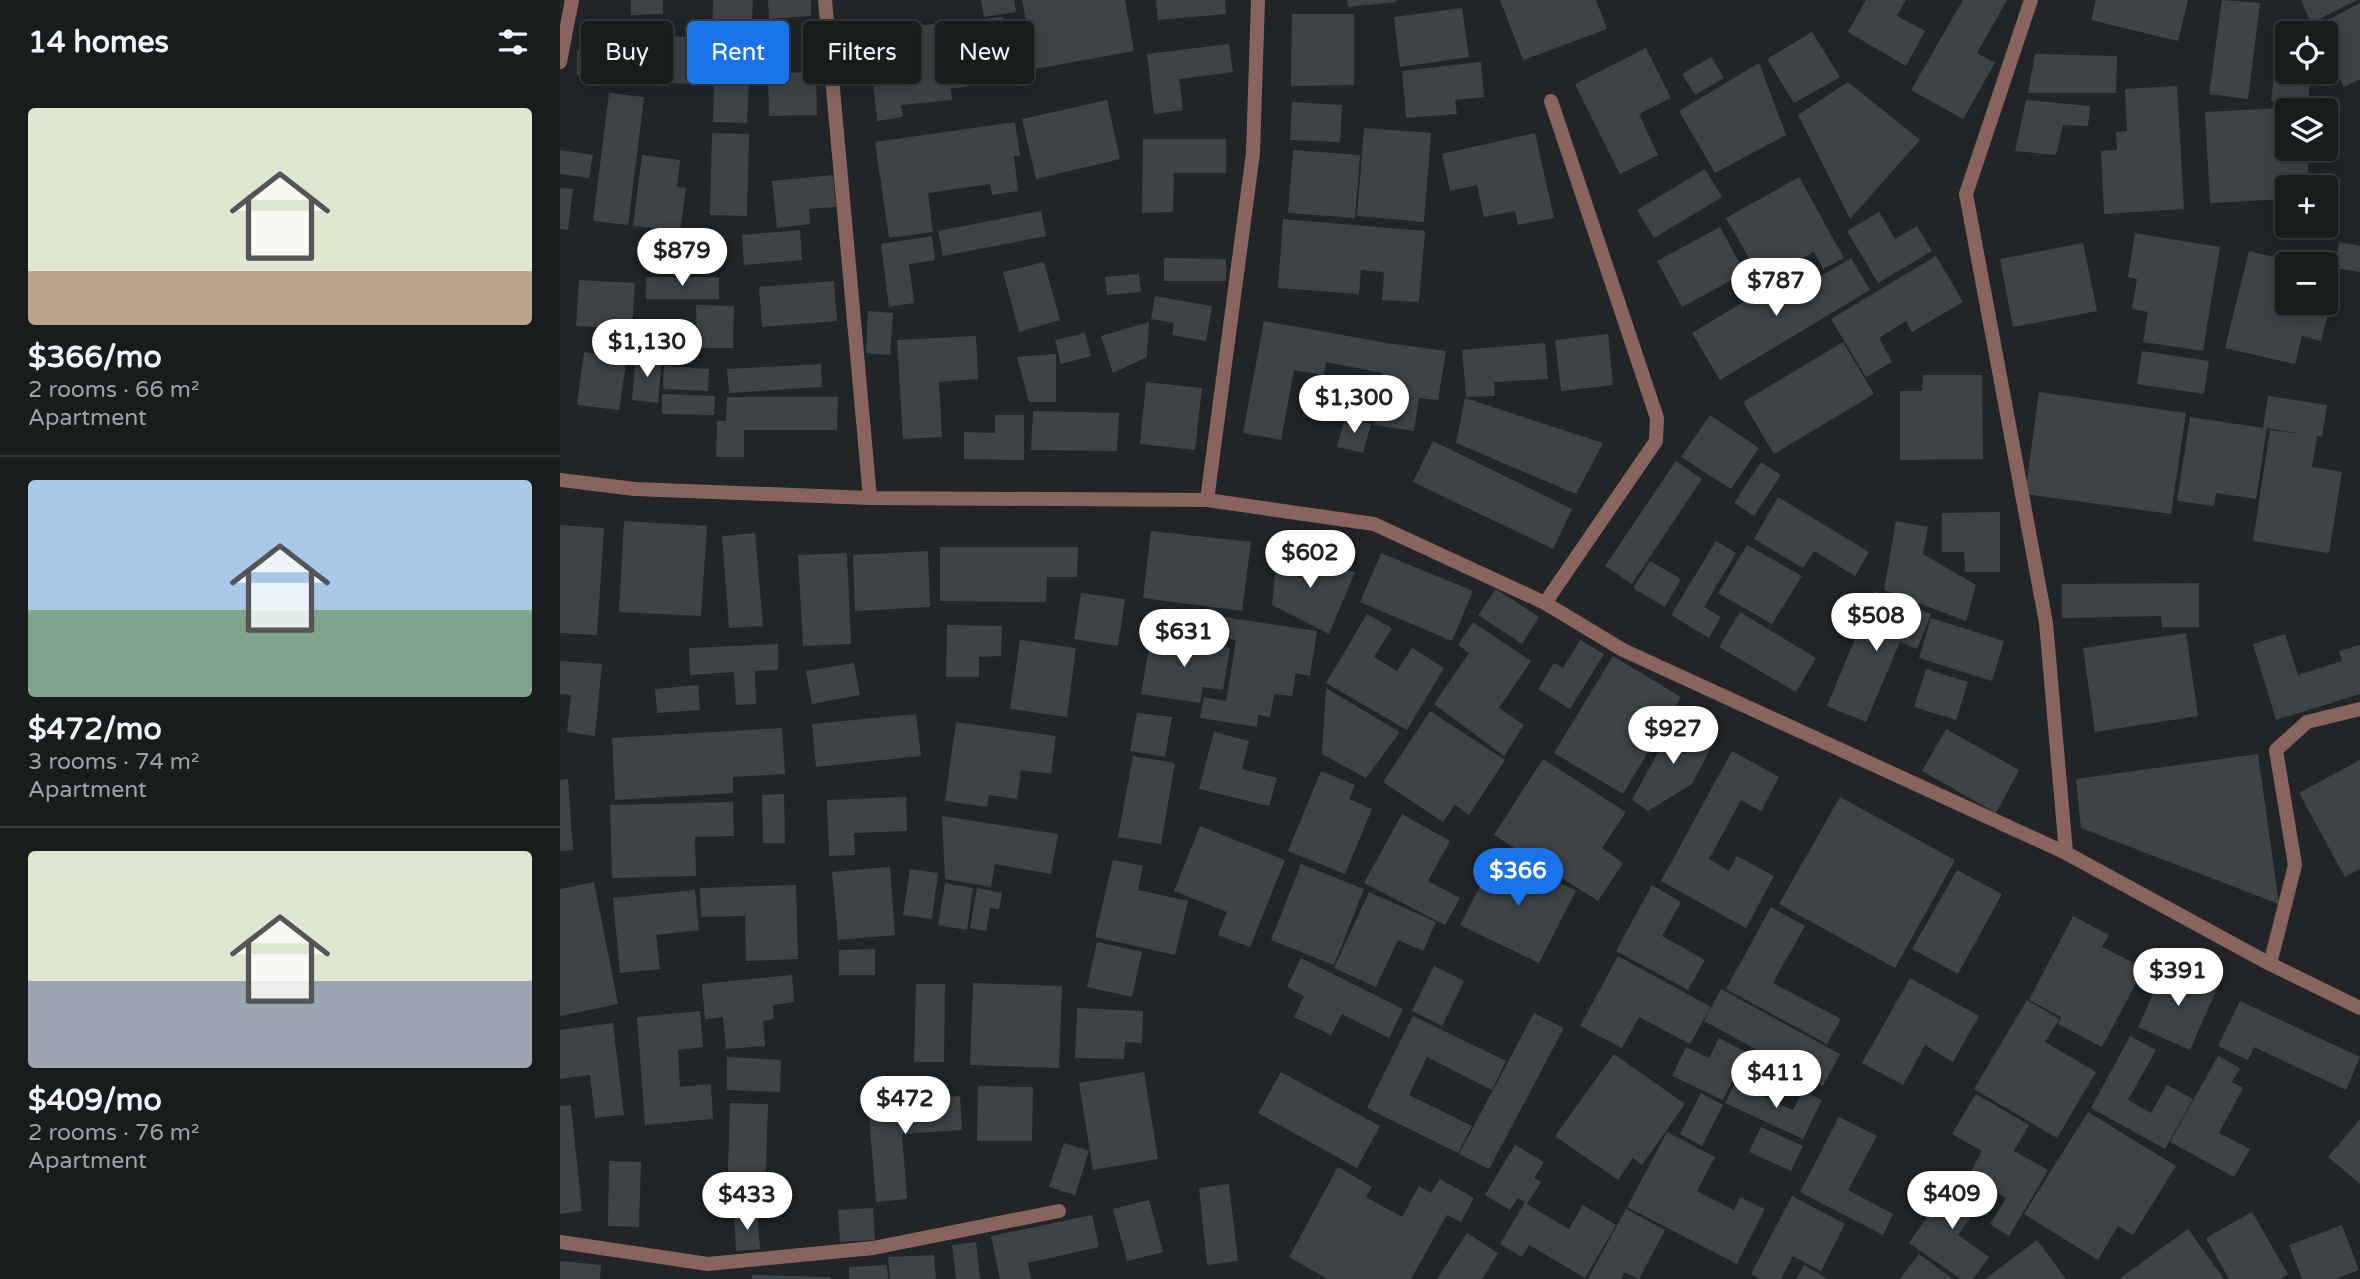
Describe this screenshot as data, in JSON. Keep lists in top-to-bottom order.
{
  "page": {
    "heading": "14 homes",
    "map_buttons": ["+", "−"],
    "chip": [
      "Buy",
      "Rent",
      "Filters",
      "New"
    ],
    "list": [
      {
        "name": "$366/mo",
        "note": "2 rooms · 66 m² · Apartment"
      },
      {
        "name": "$472/mo",
        "note": "3 rooms · 74 m² · Apartment"
      },
      {
        "name": "$409/mo",
        "note": "2 rooms · 76 m² · Apartment"
      }
    ],
    "price": [
      "$879",
      "$787",
      "$1,130",
      "$1,300",
      "$602",
      "$508",
      "$631",
      "$927",
      "$366",
      "$391",
      "$411",
      "$472",
      "$409",
      "$433"
    ]
  }
}
